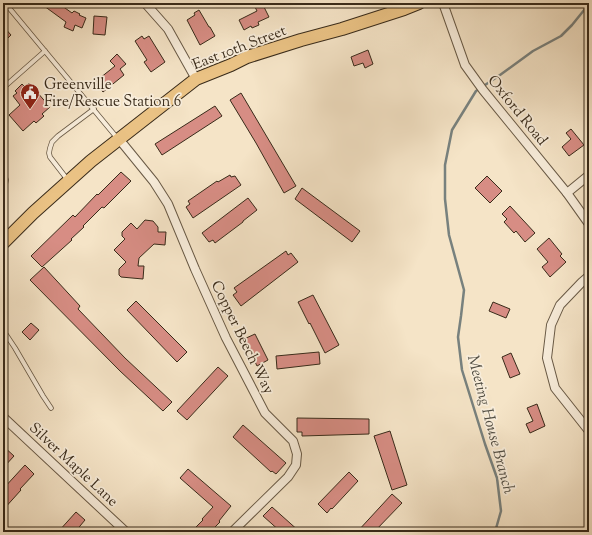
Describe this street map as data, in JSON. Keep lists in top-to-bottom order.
{
  "streets": {
    "main road": ["East 10th Street"],
    "street": ["Oxford Road", "Copper Beech Way", "Silver Maple Lane"]
  },
  "crossings": [
    ["East 10th Street", "Copper Beech Way"]
  ],
  "water": ["Meeting House Branch"],
  "places": {
    "public building": ["Greenville Fire/Rescue Station 6"]
  }
}
